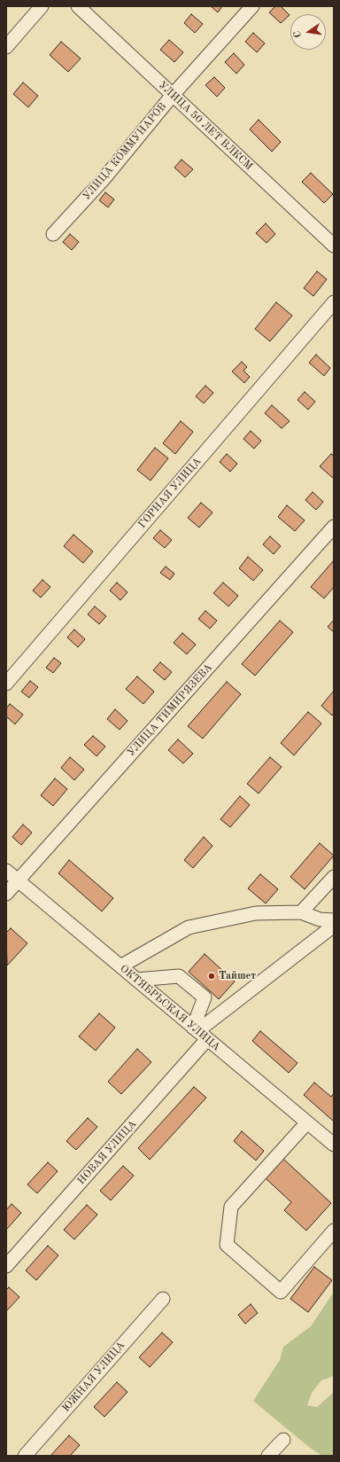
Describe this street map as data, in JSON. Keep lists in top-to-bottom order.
{
  "streets": {
    "street": [
      "УЛИЦА 50 ЛЕТ ВЛКСМ",
      "УЛИЦА КОММУНАРОВ",
      "ГОРНАЯ УЛИЦА",
      "УЛИЦА ТИМИРЯЗЕВА",
      "ОКТЯБРЬСКАЯ УЛИЦА",
      "НОВАЯ УЛИЦА",
      "ЮЖНАЯ УЛИЦА"
    ]
  },
  "crossings": [
    ["УЛИЦА 50 ЛЕТ ВЛКСМ", "УЛИЦА КОММУНАРОВ"],
    ["УЛИЦА ТИМИРЯЗЕВА", "ОКТЯБРЬСКАЯ УЛИЦА"],
    ["ОКТЯБРЬСКАЯ УЛИЦА", "НОВАЯ УЛИЦА"]
  ],
  "places": ["Тайшет"],
  "north": "left"
}
